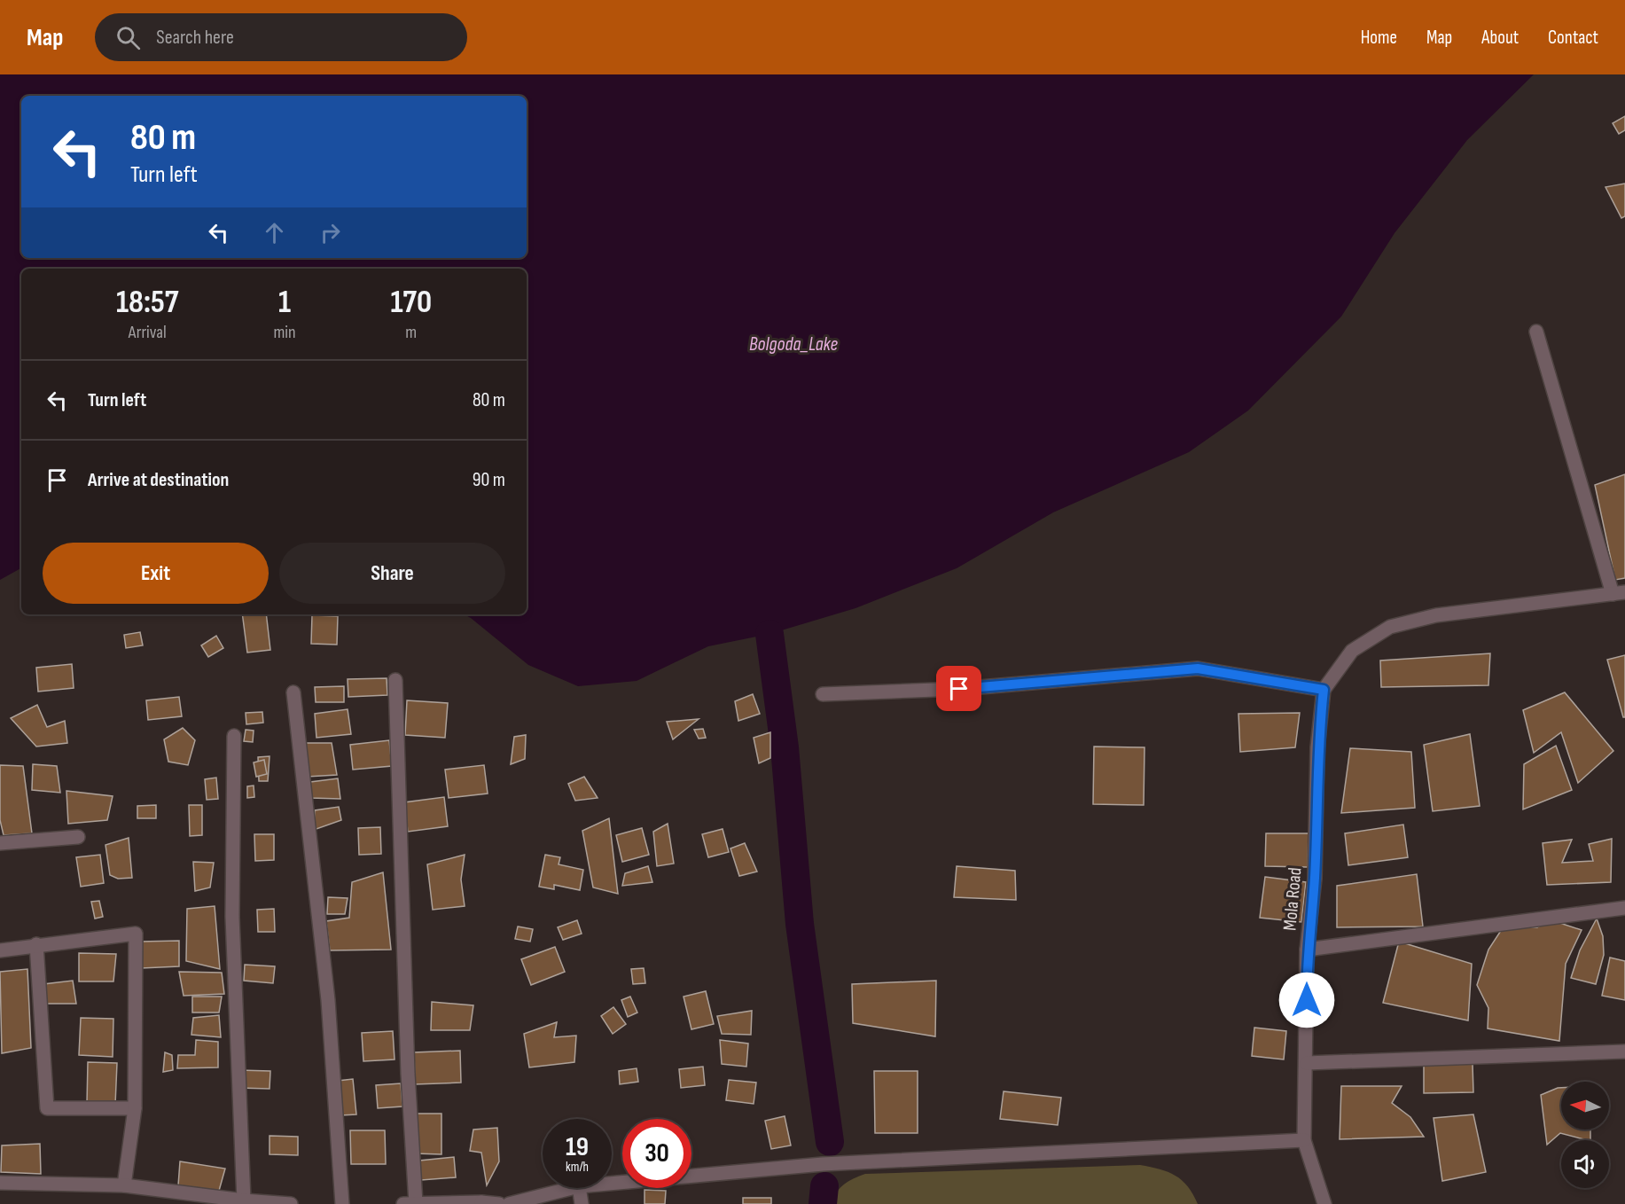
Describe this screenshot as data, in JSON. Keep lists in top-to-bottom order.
{
  "streets": {
    "street": ["Mola Road"]
  },
  "water": ["Bolgoda_Lake"],
  "north": "left",
  "page": {
    "header": "Map",
    "search": "Search here",
    "nav": [
      "Home",
      "Map",
      "About",
      "Contact"
    ],
    "turn": ["80 m", "Turn left"],
    "eta": [
      "18:57",
      "Arrival",
      "1",
      "min",
      "170",
      "m"
    ],
    "list": [
      {
        "name": "Turn left",
        "value": "80 m"
      },
      {
        "name": "Arrive at destination",
        "value": "90 m"
      }
    ],
    "buttons": ["Exit", "Share"],
    "speed": "19 km/h",
    "limit": "30"
  }
}
